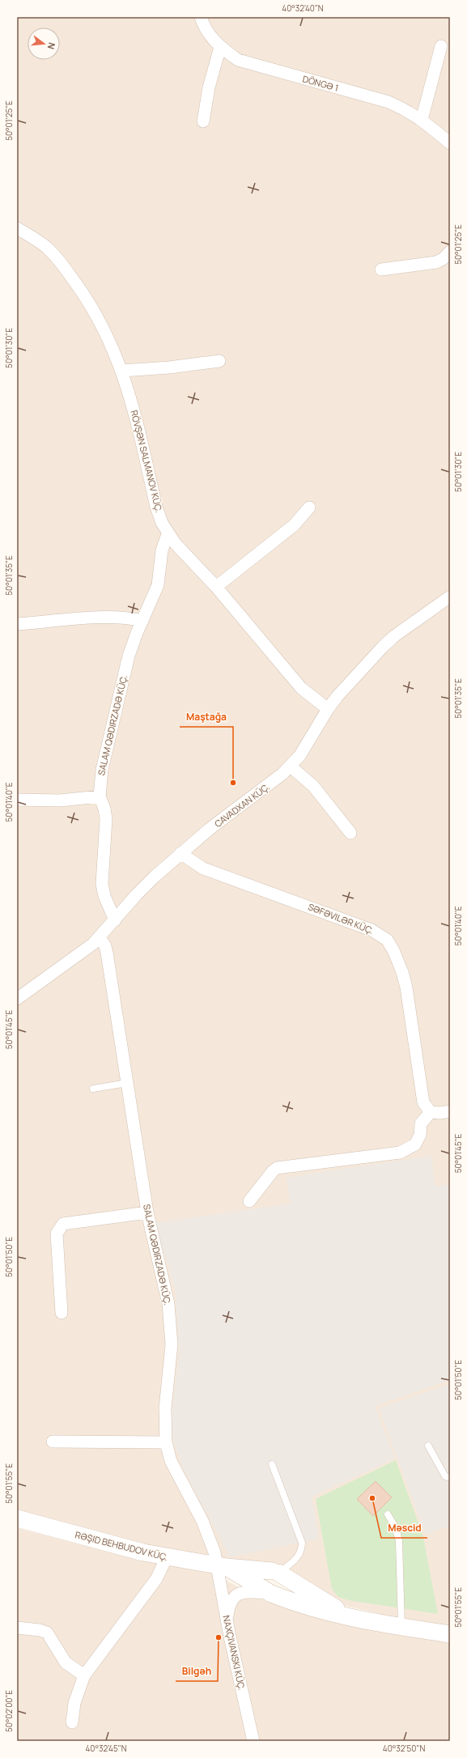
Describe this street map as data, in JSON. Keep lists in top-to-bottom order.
{
  "streets": {
    "street": [
      "DÖNGƏ 1",
      "RÖVŞƏN SALMANOV KÜÇ.",
      "SALAM QƏDIRZADƏ KÜÇ.",
      "CAVADXAN KÜÇ.",
      "SƏFƏVILƏR KÜÇ.",
      "RƏŞID BEHBUDOV KÜÇ."
    ]
  },
  "crossings": [
    ["RÖVŞƏN SALMANOV KÜÇ.", "SALAM QƏDIRZADƏ KÜÇ."],
    ["RÖVŞƏN SALMANOV KÜÇ.", "CAVADXAN KÜÇ."],
    ["SALAM QƏDIRZADƏ KÜÇ.", "CAVADXAN KÜÇ."],
    ["SALAM QƏDIRZADƏ KÜÇ.", "RƏŞID BEHBUDOV KÜÇ."],
    ["CAVADXAN KÜÇ.", "SƏFƏVILƏR KÜÇ."]
  ],
  "places": ["Maştağa", "Məscid", "Bilgəh"],
  "north": "right",
  "coordinates": [
    "40°32'40\"N",
    "50°01'25\"E",
    "50°01'30\"E",
    "50°01'35\"E",
    "50°01'40\"E",
    "50°01'45\"E",
    "50°01'50\"E",
    "50°01'55\"E",
    "50°02'00\"E",
    "40°32'45\"N",
    "40°32'50\"N"
  ]
}
